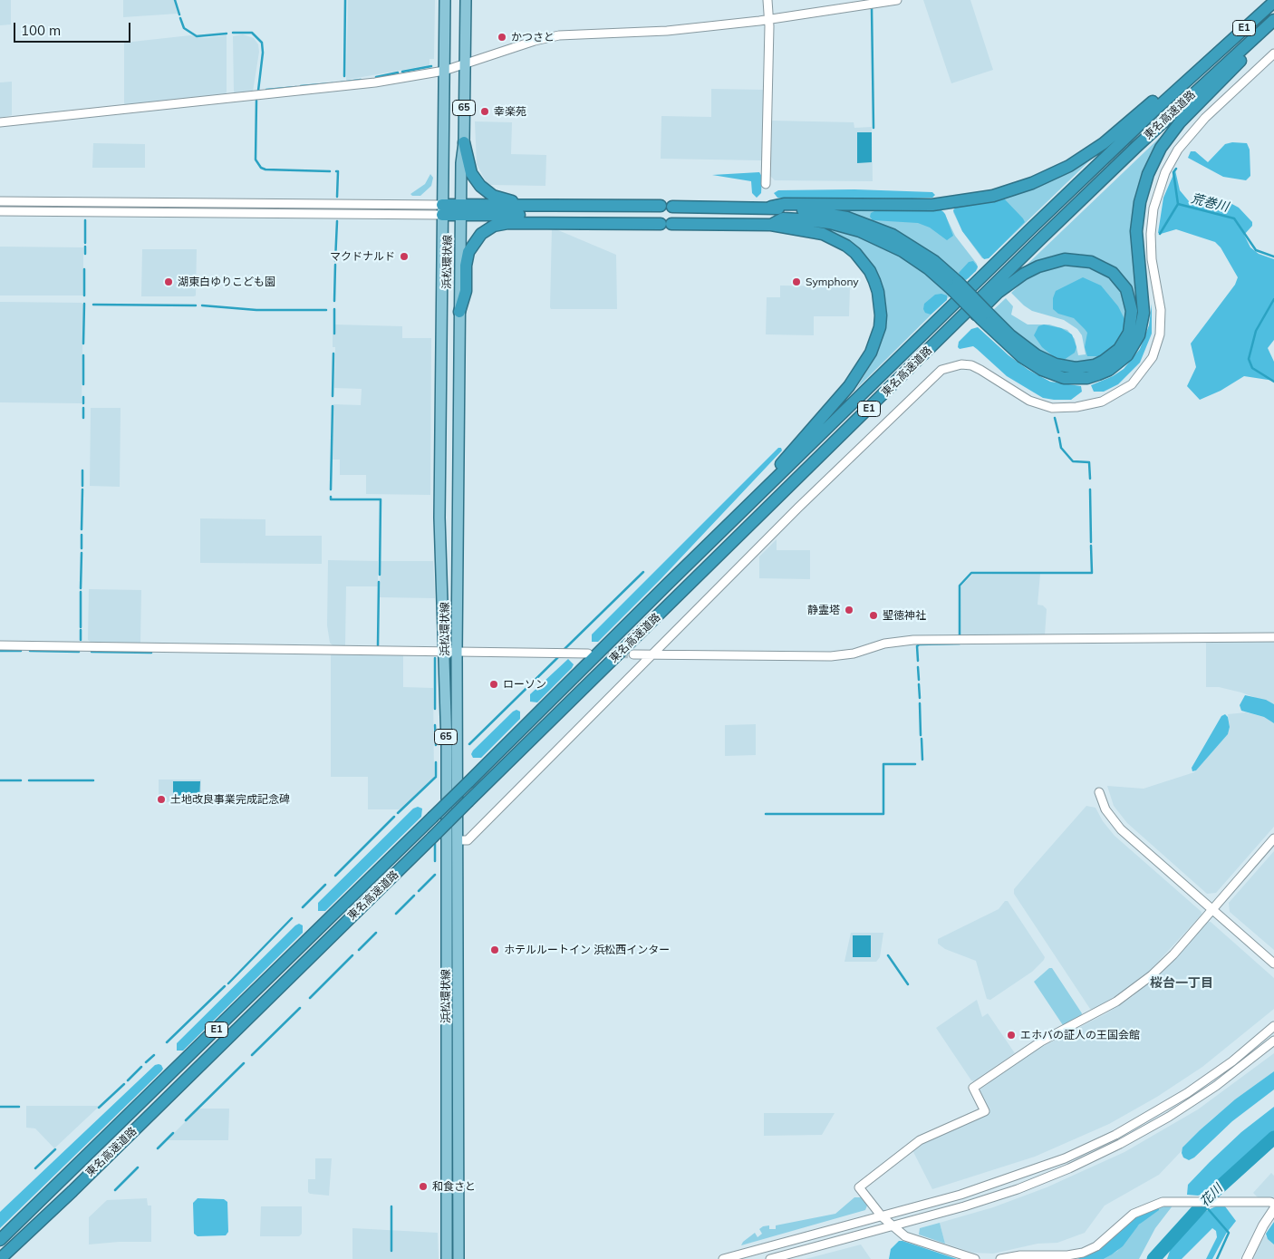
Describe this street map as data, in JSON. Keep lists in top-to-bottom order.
{
  "streets": {
    "highway": ["E1", "東名高速道路"],
    "main road": ["65", "浜松環状線"]
  },
  "districts": ["桜台一丁目"],
  "water": ["荒巻川", "花川"],
  "places": [
    "かつさと",
    "幸楽苑",
    "マクドナルド",
    "湖東白ゆりこども園",
    "Symphony",
    "静霊塔",
    "聖徳神社",
    "ローソン",
    "土地改良事業完成記念碑",
    "ホテルルートイン 浜松西インター",
    "エホバの証人の王国会館",
    "和食さと"
  ],
  "scale_bar": "100 m"
}
